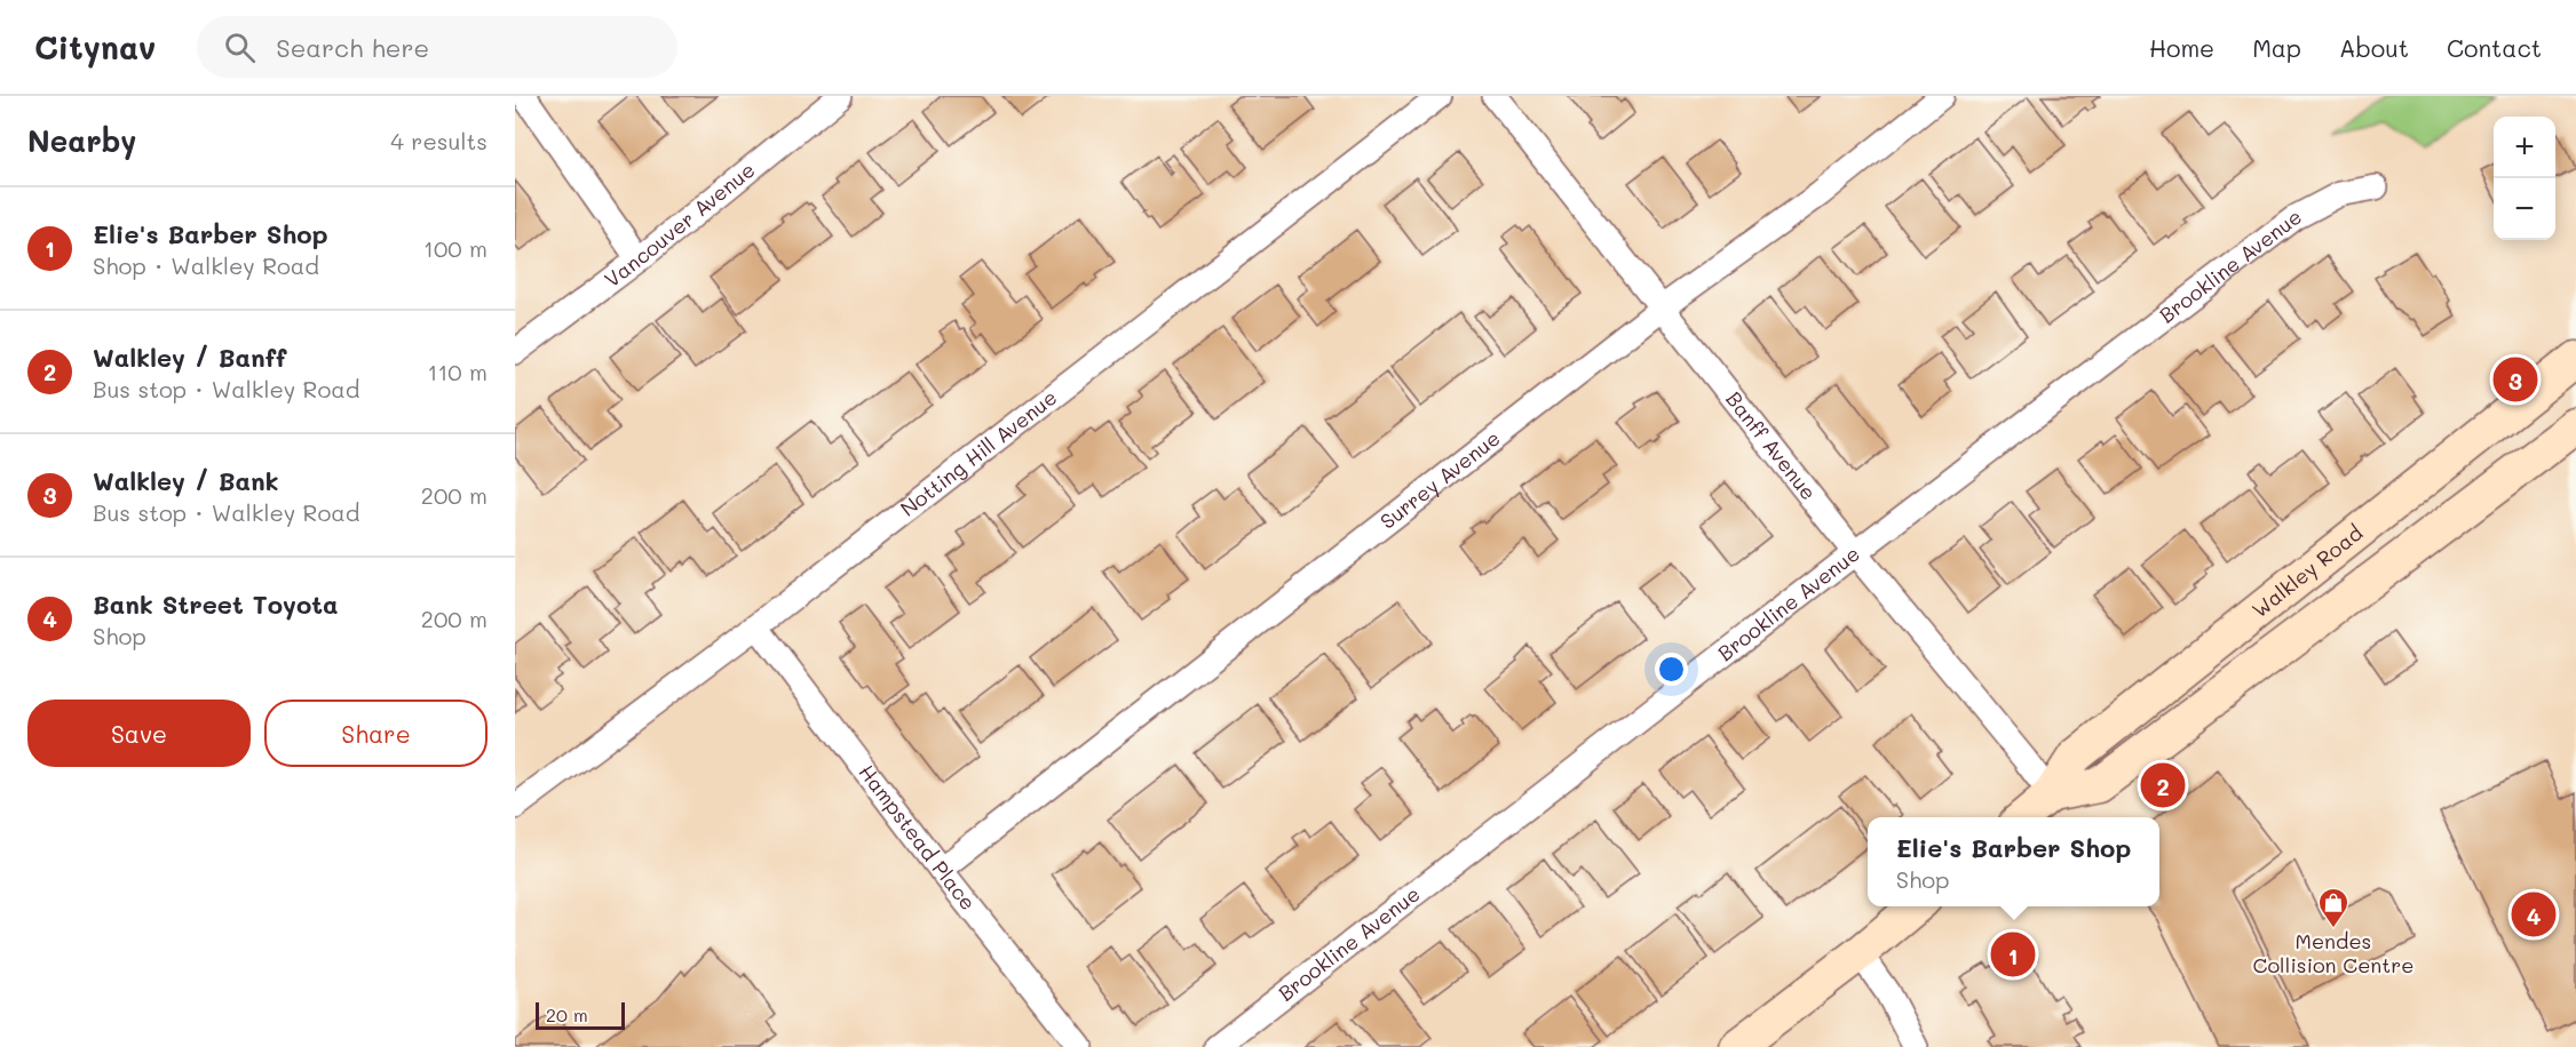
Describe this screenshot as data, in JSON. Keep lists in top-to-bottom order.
{
  "streets": {
    "main road": ["Walkley Road"],
    "street": [
      "Vancouver Avenue",
      "Brookline Avenue",
      "Banff Avenue",
      "Notting Hill Avenue",
      "Surrey Avenue",
      "Hampstead Place"
    ]
  },
  "crossings": [
    ["Brookline Avenue", "Banff Avenue"],
    ["Banff Avenue", "Surrey Avenue"],
    ["Banff Avenue", "Walkley Road"],
    ["Notting Hill Avenue", "Hampstead Place"],
    ["Surrey Avenue", "Hampstead Place"]
  ],
  "places": {
    "shop": ["Mendes Collision Centre"]
  },
  "scale_bar": "20 m",
  "page": {
    "header": "Citynav",
    "search": "Search here",
    "nav": [
      "Home",
      "Map",
      "About",
      "Contact"
    ],
    "heading": ["Nearby", "4 results"],
    "map_buttons": ["+", "−"],
    "list": [
      {
        "mark": "1",
        "name": "Elie's Barber Shop",
        "note": "Shop · Walkley Road",
        "value": "100 m"
      },
      {
        "mark": "2",
        "name": "Walkley / Banff",
        "note": "Bus stop · Walkley Road",
        "value": "110 m"
      },
      {
        "mark": "3",
        "name": "Walkley / Bank",
        "note": "Bus stop · Walkley Road",
        "value": "200 m"
      },
      {
        "mark": "4",
        "name": "Bank Street Toyota",
        "note": "Shop",
        "value": "200 m"
      }
    ],
    "pins": [
      "3",
      "2",
      "4",
      "1"
    ],
    "buttons": ["Save", "Share"],
    "popup": ["Elie's Barber Shop", "Shop"],
    "scale": "20 m"
  }
}
